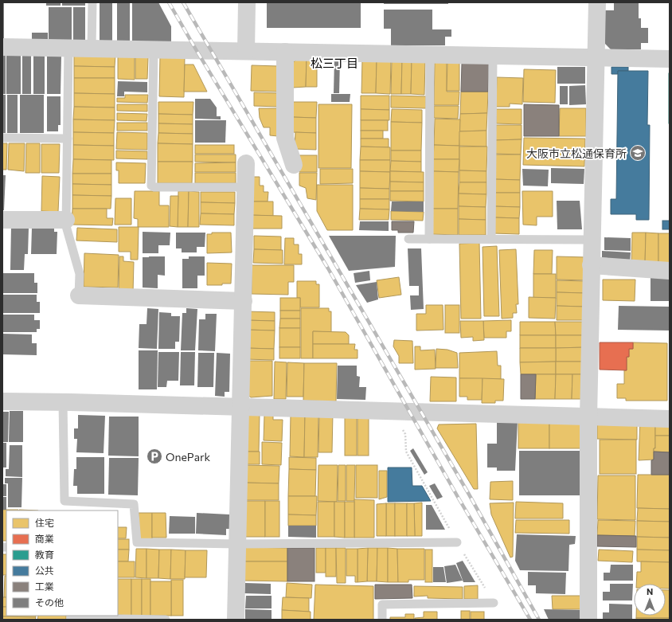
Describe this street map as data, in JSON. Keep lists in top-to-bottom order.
{
  "districts": ["松三丁目"],
  "places": {
    "school or university": ["大阪市立松通保育所"],
    "parking": ["OnePark"]
  },
  "legend": [
    "住宅",
    "商業",
    "教育",
    "公共",
    "工業",
    "その他"
  ],
  "north": "top"
}
